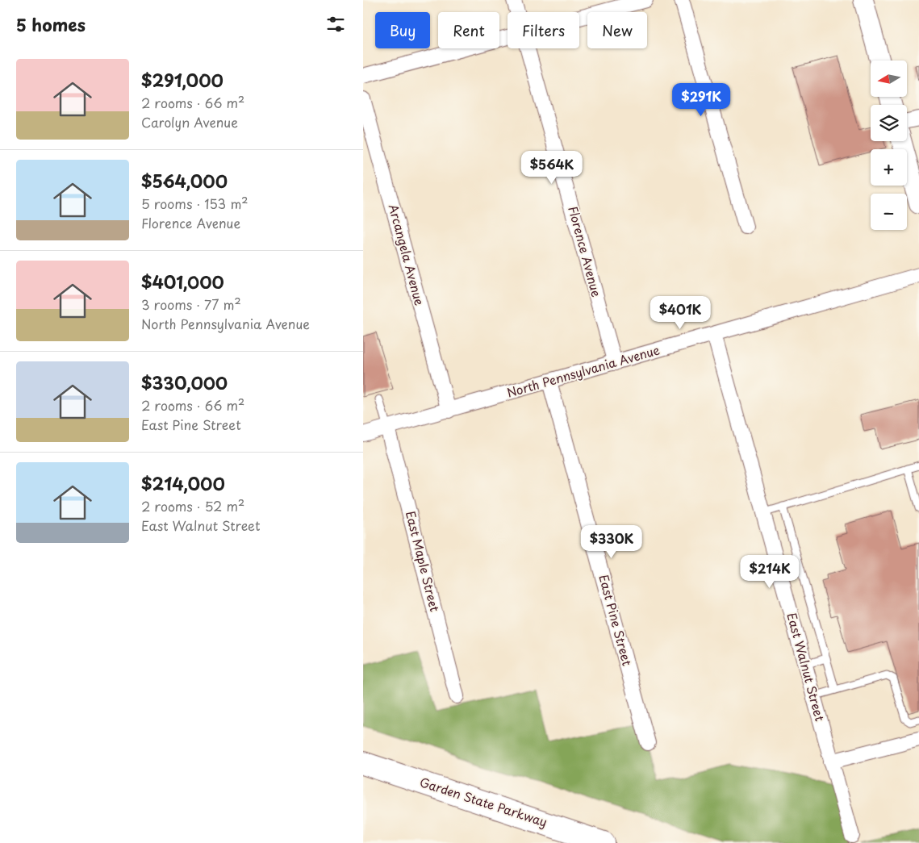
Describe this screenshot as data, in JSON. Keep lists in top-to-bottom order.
{
  "streets": {
    "highway": ["Garden State Parkway"],
    "street": [
      "Florence Avenue",
      "Arcangela Avenue",
      "North Pennsylvania Avenue",
      "East Maple Street",
      "East Pine Street",
      "East Walnut Street"
    ]
  },
  "crossings": [
    ["Florence Avenue", "North Pennsylvania Avenue"],
    ["Arcangela Avenue", "North Pennsylvania Avenue"],
    ["North Pennsylvania Avenue", "East Maple Street"],
    ["North Pennsylvania Avenue", "East Pine Street"],
    ["North Pennsylvania Avenue", "East Walnut Street"]
  ],
  "north": "left",
  "page": {
    "heading": "5 homes",
    "chip": [
      "Buy",
      "Rent",
      "Filters",
      "New"
    ],
    "list": [
      {
        "name": "$291,000",
        "note": "2 rooms · 66 m² · Carolyn Avenue"
      },
      {
        "name": "$564,000",
        "note": "5 rooms · 153 m² · Florence Avenue"
      },
      {
        "name": "$401,000",
        "note": "3 rooms · 77 m² · North Pennsylvania Avenue"
      },
      {
        "name": "$330,000",
        "note": "2 rooms · 66 m² · East Pine Street"
      },
      {
        "name": "$214,000",
        "note": "2 rooms · 52 m² · East Walnut Street"
      }
    ],
    "map_buttons": ["+", "−"],
    "price": [
      "$291K",
      "$564K",
      "$401K",
      "$330K",
      "$214K"
    ]
  }
}
